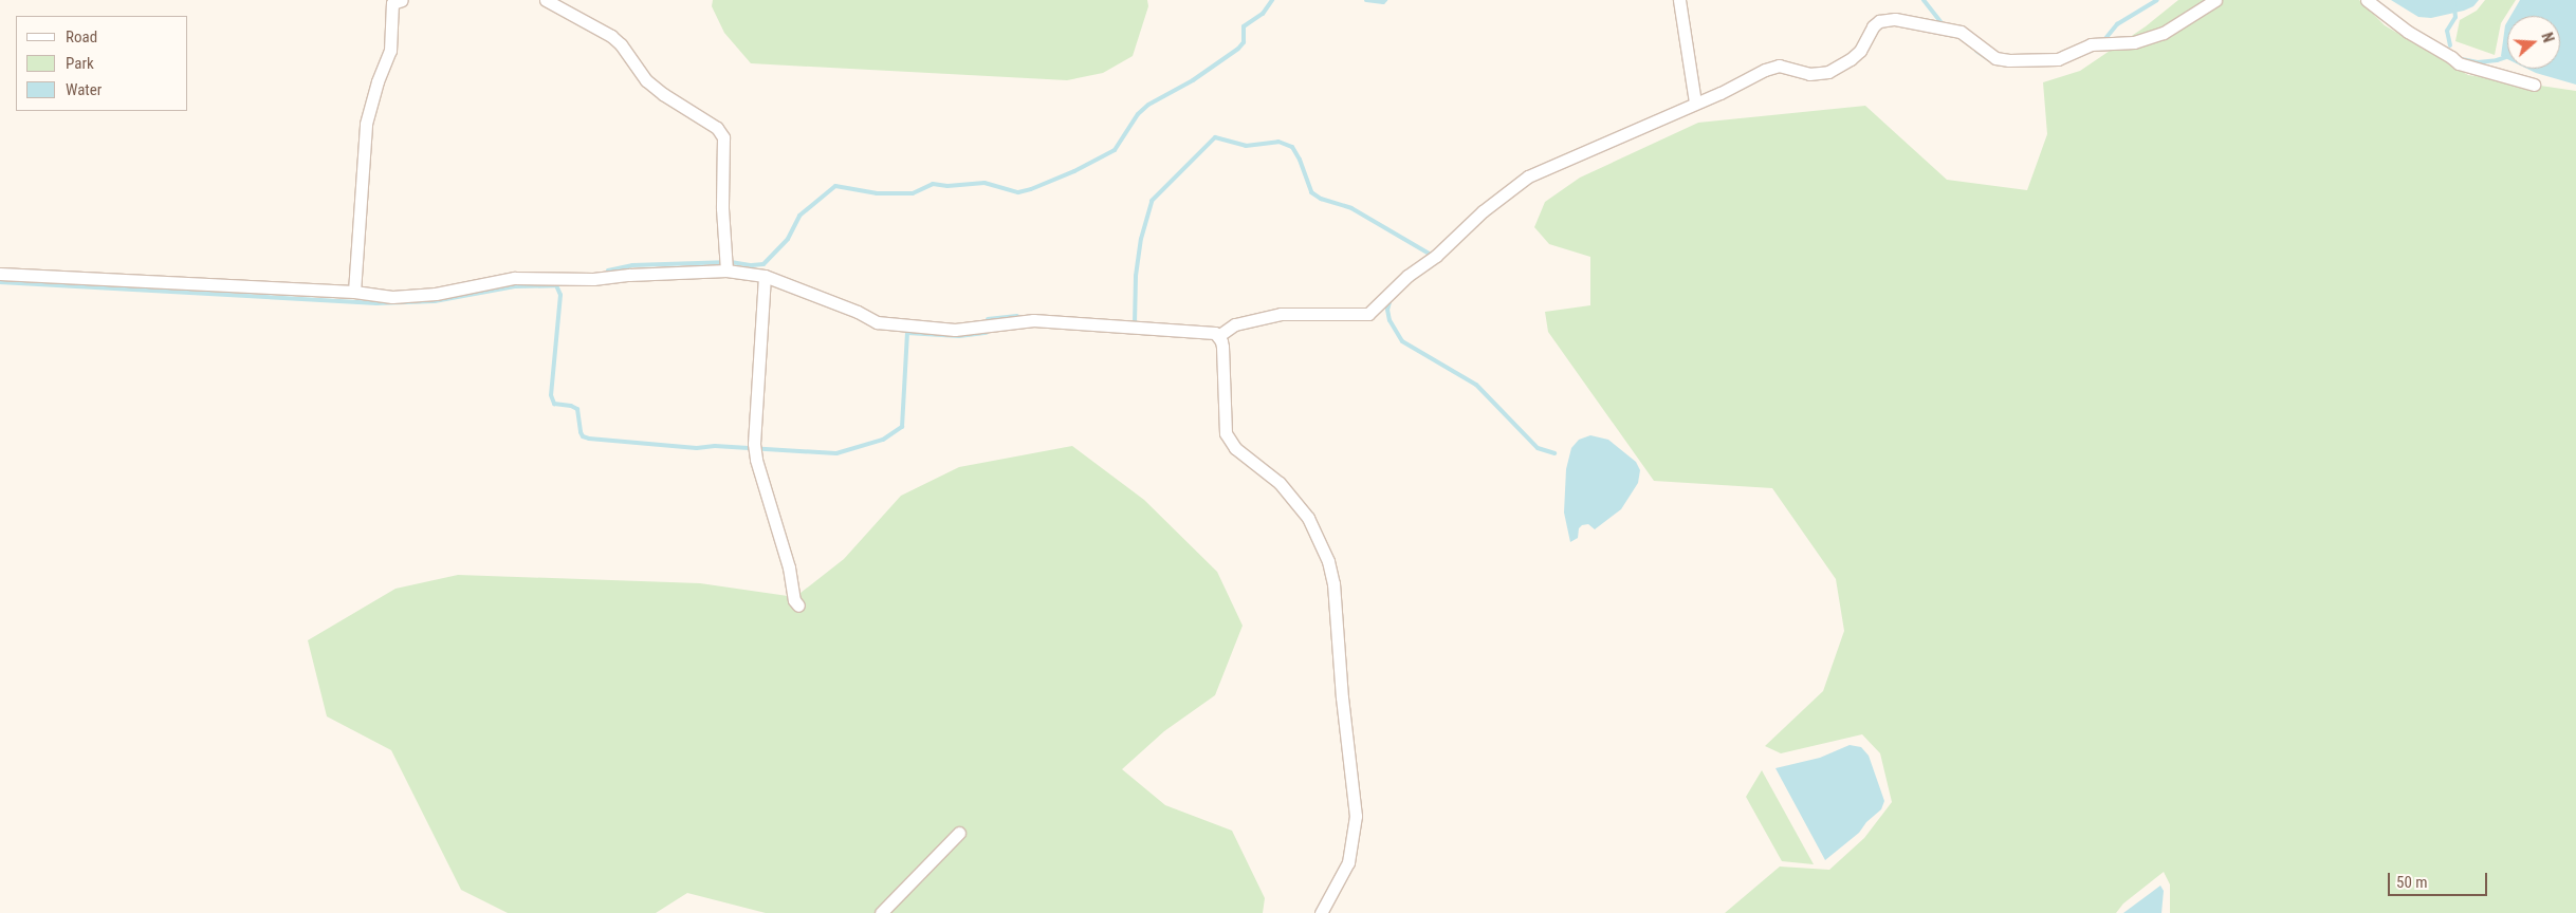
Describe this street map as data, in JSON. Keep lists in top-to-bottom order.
{
  "legend": ["Road", "Park", "Water"],
  "scale_bar": "50 m",
  "north": "right"
}
